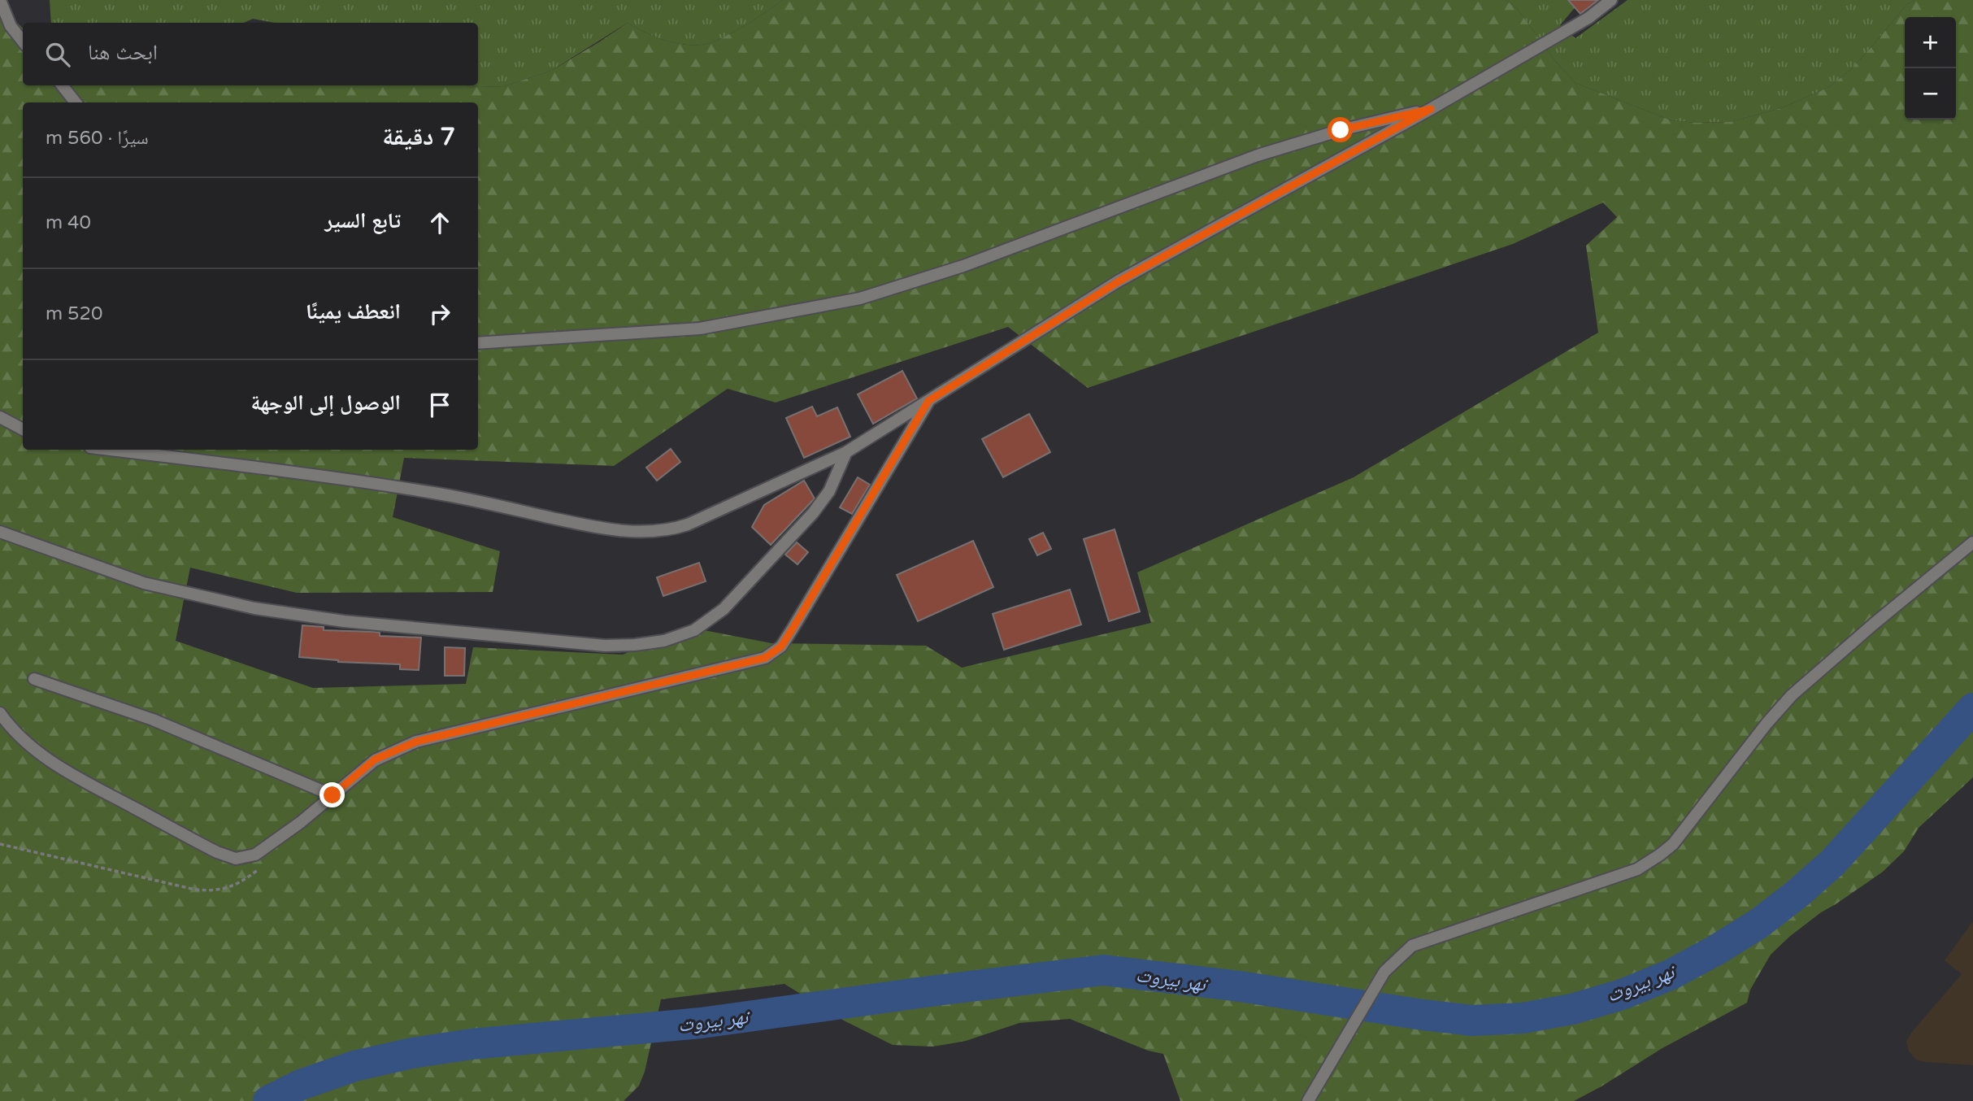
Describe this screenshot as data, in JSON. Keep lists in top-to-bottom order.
{
  "water": ["نهر بيروت"],
  "page": {
    "map_buttons": ["+", "−"],
    "search": "ابحث هنا",
    "heading": ["7 دقيقة", "سيرًا · 560 m"],
    "list": [
      ["تابع السير", "40 m"],
      ["انعطف يمينًا", "520 m"],
      "الوصول إلى الوجهة"
    ]
  }
}
